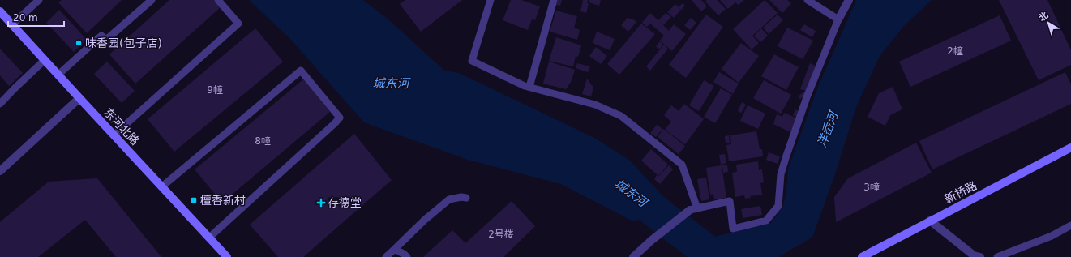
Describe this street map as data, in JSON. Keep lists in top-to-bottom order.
{
  "streets": {
    "street": ["东河北路", "新桥路"]
  },
  "water": ["城东河", "洋岙河"],
  "places": {
    "other": ["味香园(包子店)"],
    "transit": ["檀香新村"],
    "health": ["存德堂"]
  },
  "house_numbers": [
    "2幢",
    "9幢",
    "8幢",
    "3幢",
    "2号楼"
  ],
  "scale_bar": "20 m",
  "north": "top left"
}
